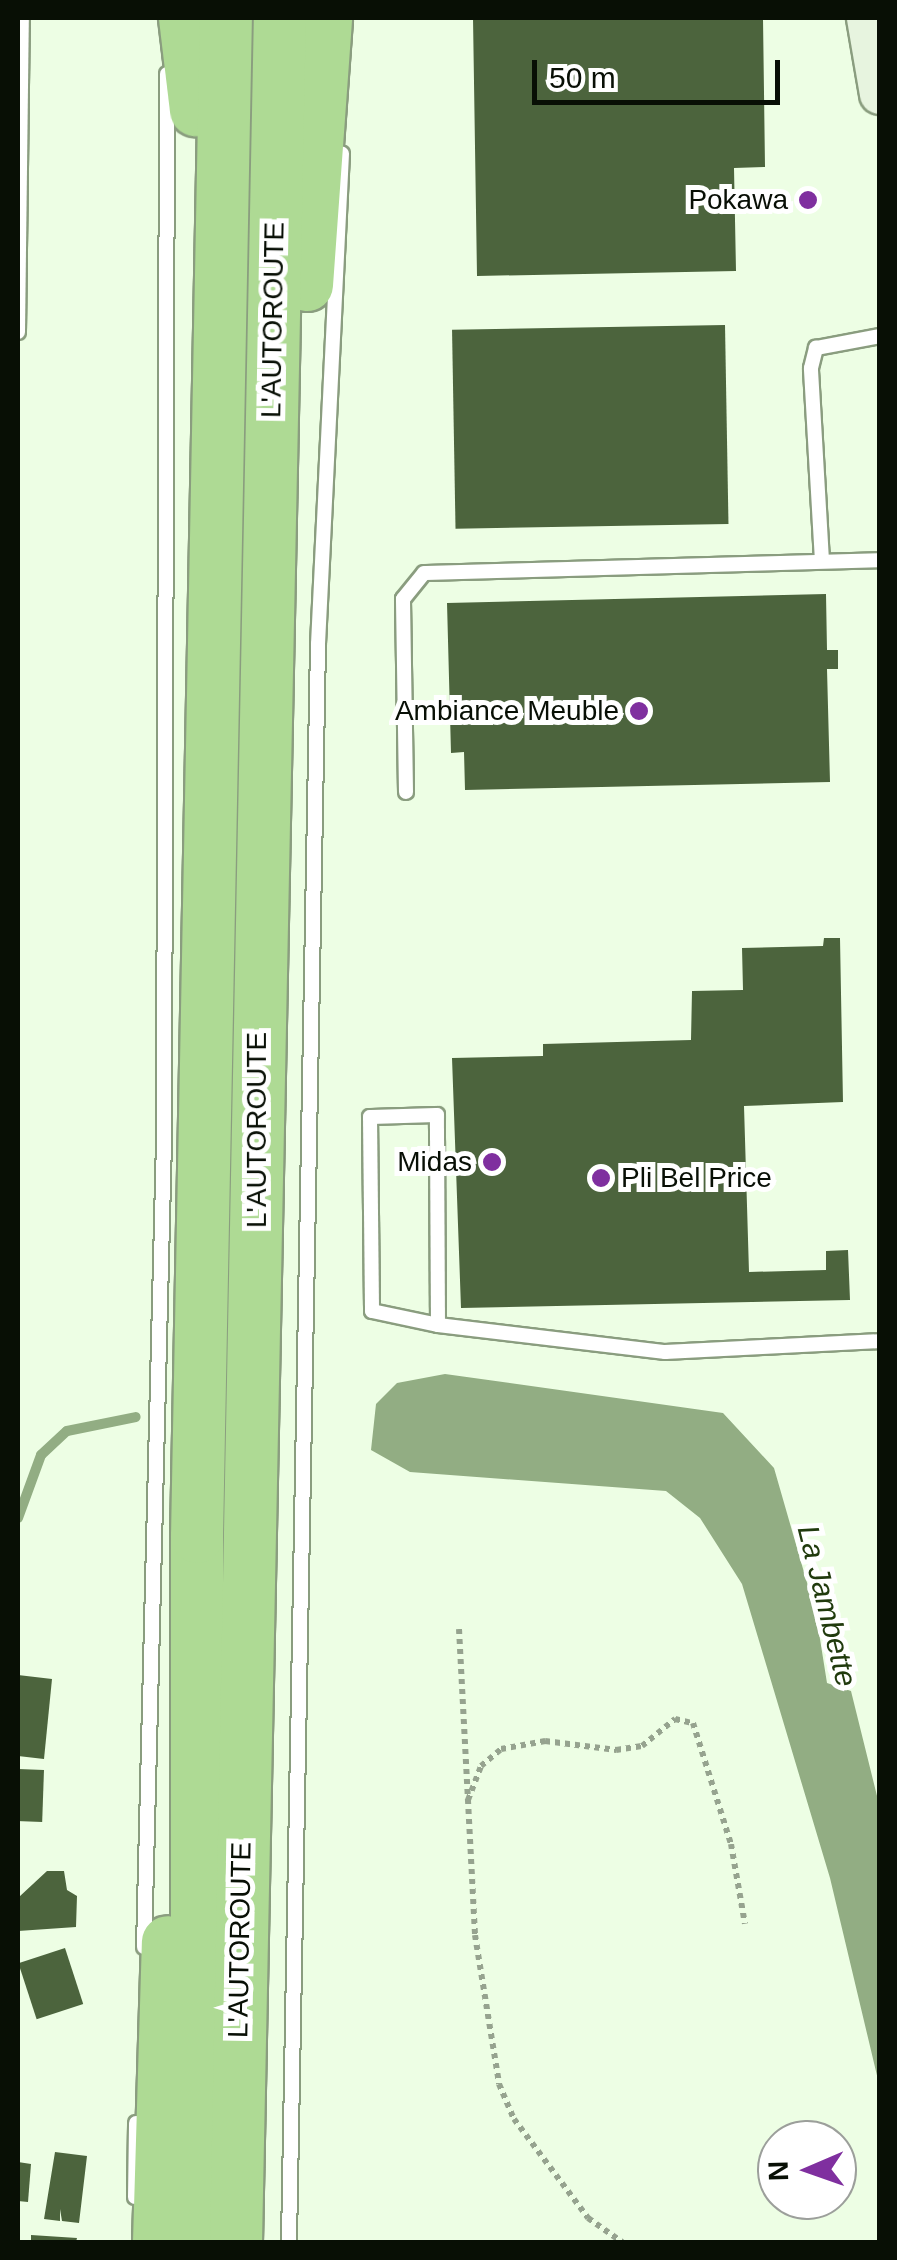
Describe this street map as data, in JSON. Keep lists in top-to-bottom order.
{
  "streets": {
    "highway": ["L'AUTOROUTE"]
  },
  "water": ["La Jambette"],
  "places": [
    "Pokawa",
    "Ambiance Meuble",
    "Midas",
    "Pli Bel Price"
  ],
  "scale_bar": "50 m",
  "north": "left"
}
